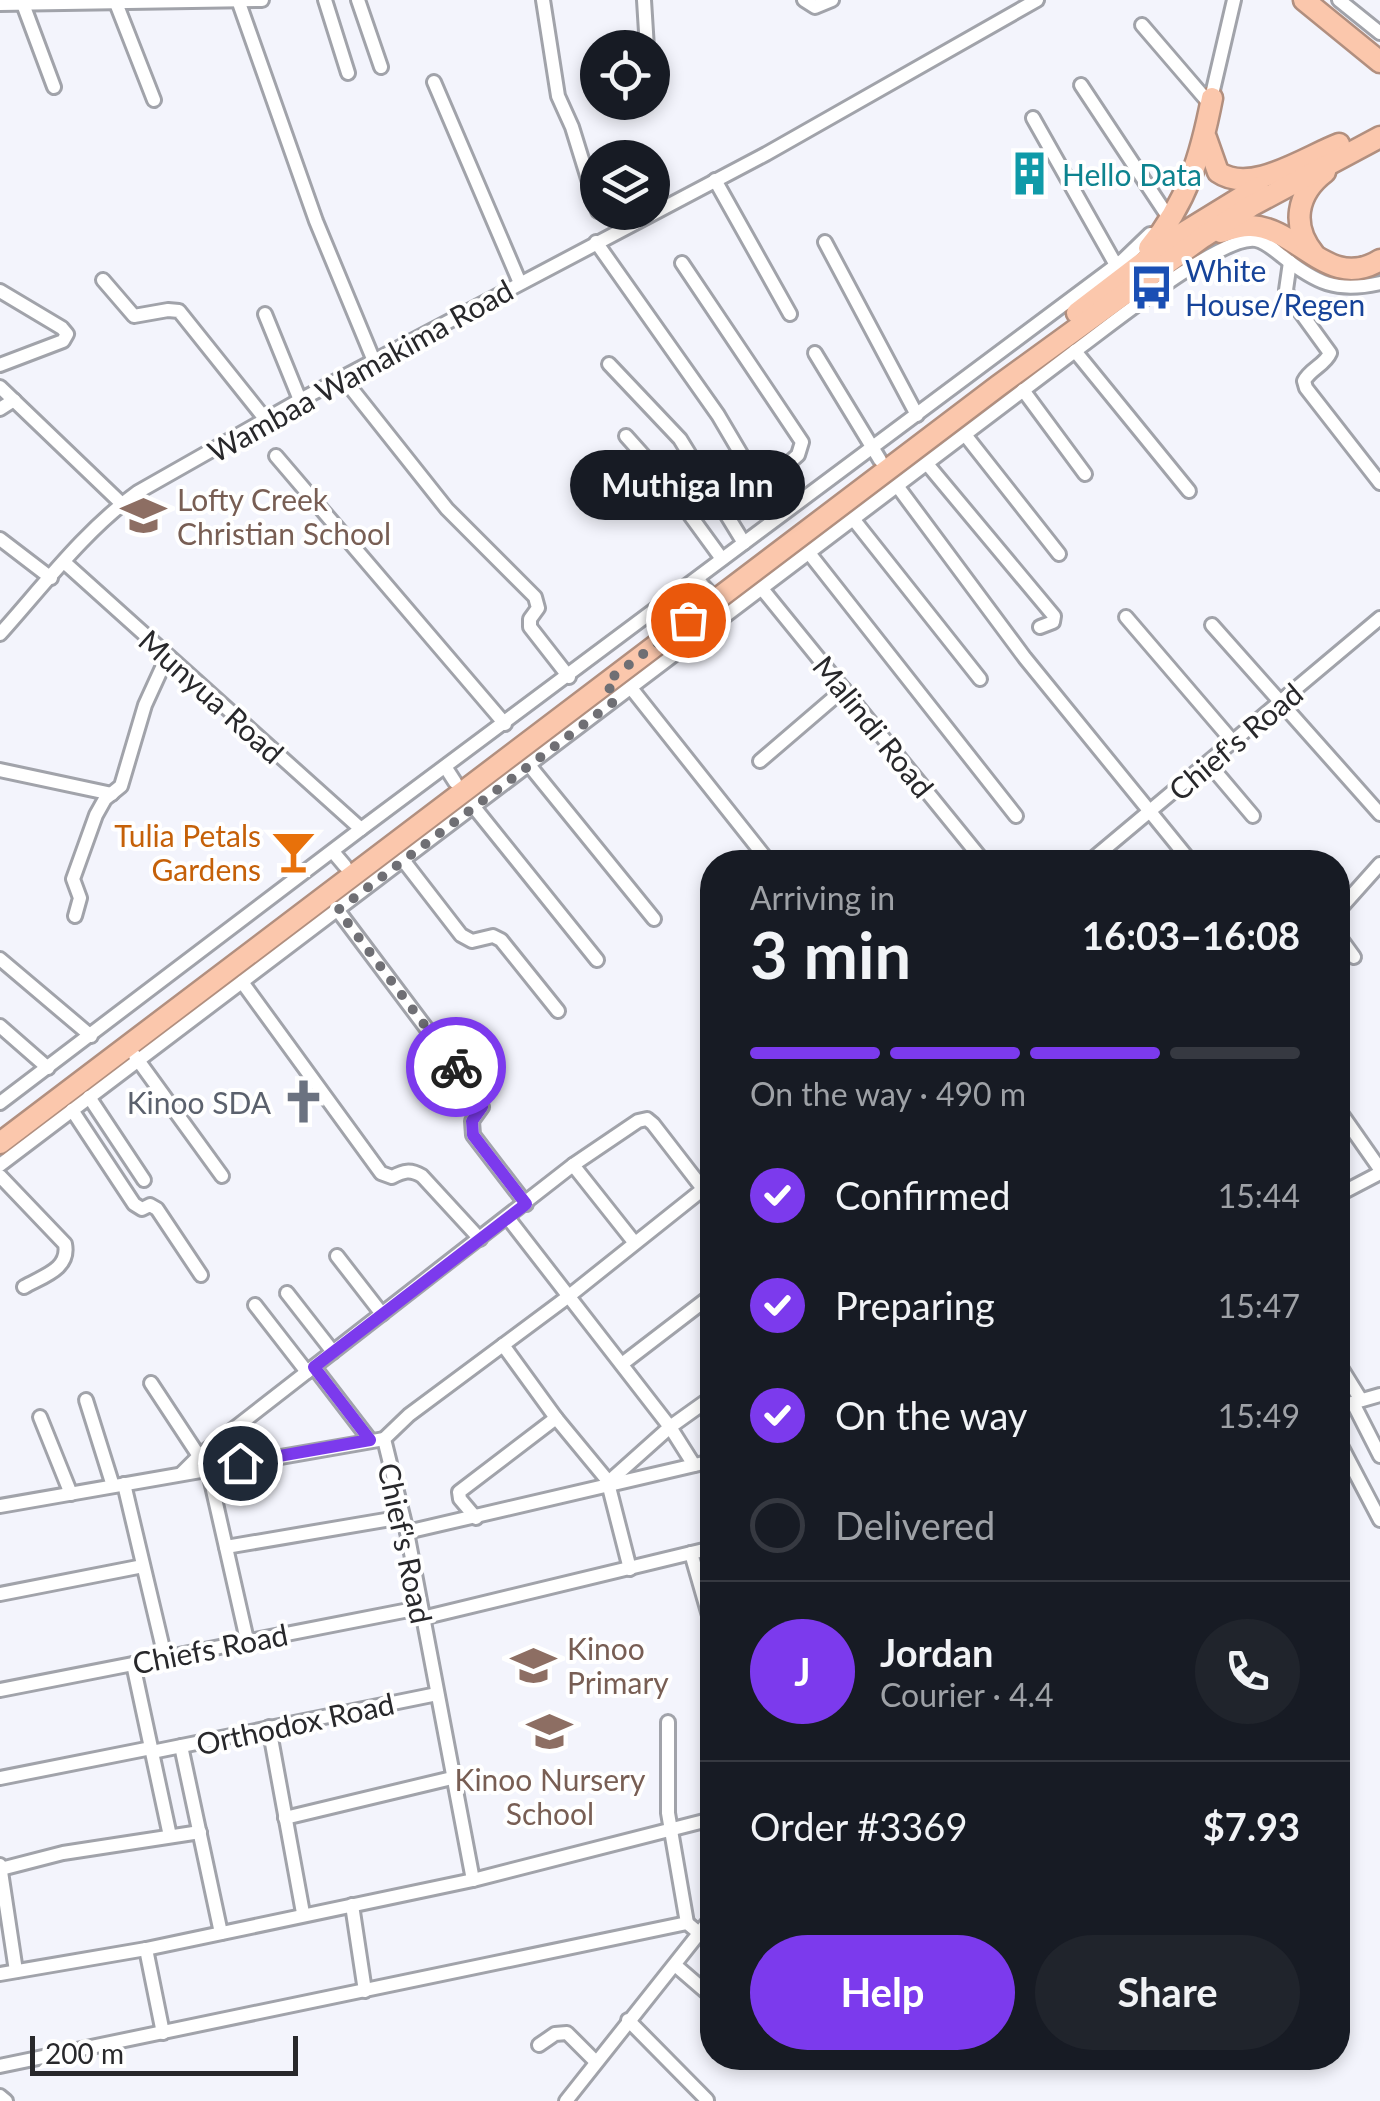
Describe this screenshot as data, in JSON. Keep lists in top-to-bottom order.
{
  "streets": {
    "street": [
      "Wambaa Wamakima Road",
      "Munyua Road",
      "Malindi Road",
      "Chief's Road",
      "Chiefs Road",
      "Orthodox Road"
    ]
  },
  "crossings": [
    ["Wambaa Wamakima Road", "Munyua Road"],
    ["Chief's Road", "Chiefs Road"],
    ["Chief's Road", "Orthodox Road"]
  ],
  "places": {
    "building": ["Hello Data"],
    "bus stop": ["White House/Regen"],
    "school or university": ["Lofty Creek Christian School", "Kinoo Primary", "Kinoo Nursery School"],
    "other": ["Muthiga Inn"],
    "bar": ["Tulia Petals Gardens"],
    "church": ["Kinoo SDA"]
  },
  "scale_bar": "200 m",
  "page": {
    "bubble": "Muthiga Inn",
    "heading": ["3 min", "Arriving in", "16:03–16:08"],
    "panel": [
      "Jordan",
      "Courier · 4.4",
      "Order #3369",
      "$7.93"
    ],
    "bar": "On the way · 490 m",
    "list": [
      ["Confirmed", "15:44"],
      ["Preparing", "15:47"],
      ["On the way", "15:49"],
      "Delivered"
    ],
    "round": "J",
    "buttons": ["Help", "Share"],
    "scale": "200 m"
  }
}
